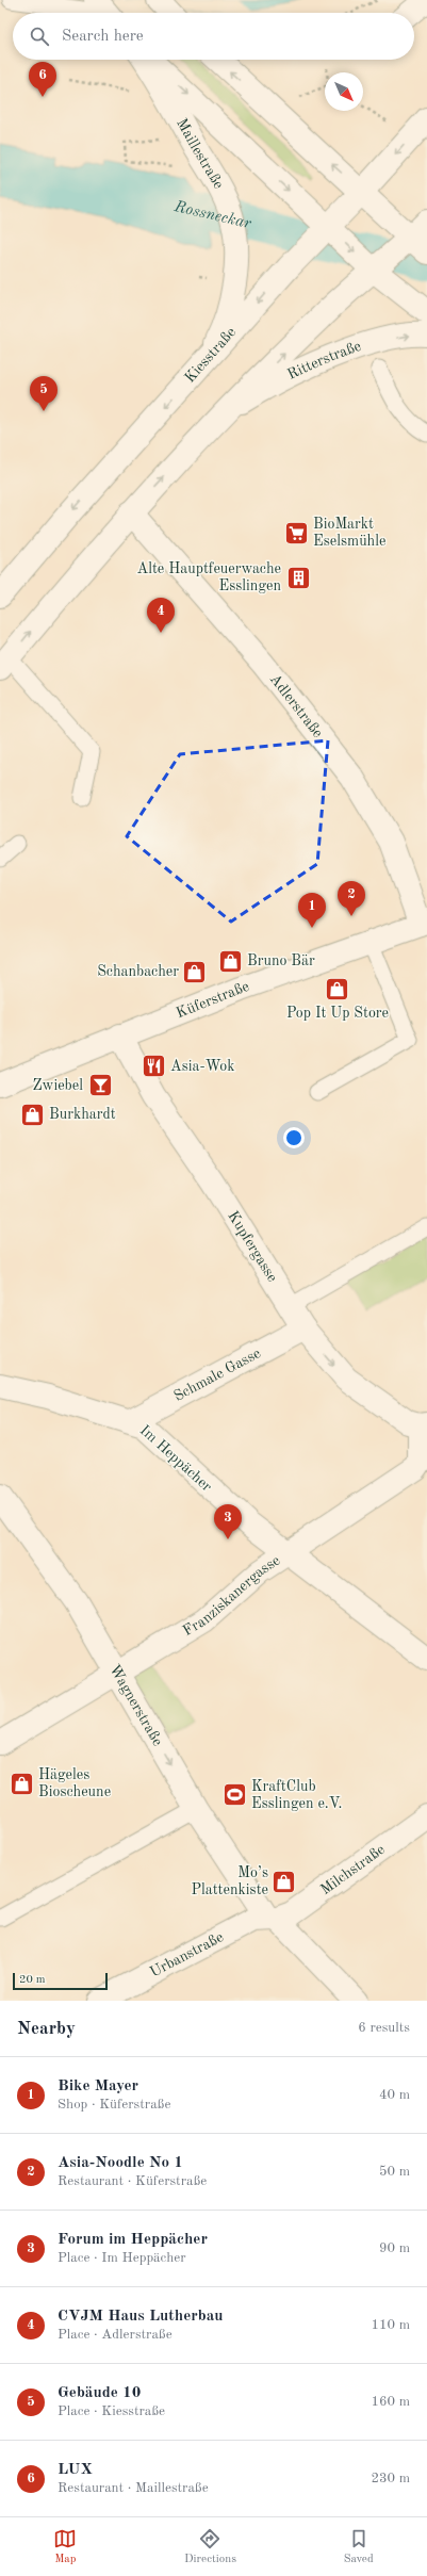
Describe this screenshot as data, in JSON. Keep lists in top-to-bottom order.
{
  "streets": {
    "street": [
      "Maillestraße",
      "Kiesstraße",
      "Ritterstraße",
      "Adlerstraße",
      "Küferstraße",
      "Kupfergasse",
      "Schmale Gasse",
      "Im Heppächer",
      "Franziskanergasse",
      "Wagnerstraße",
      "Milchstraße",
      "Urbanstraße"
    ]
  },
  "crossings": [
    ["Maillestraße", "Kiesstraße"],
    ["Adlerstraße", "Küferstraße"],
    ["Küferstraße", "Kupfergasse"],
    ["Kupfergasse", "Schmale Gasse"],
    ["Kupfergasse", "Franziskanergasse"],
    ["Schmale Gasse", "Im Heppächer"],
    ["Im Heppächer", "Franziskanergasse"],
    ["Franziskanergasse", "Wagnerstraße"],
    ["Wagnerstraße", "Milchstraße"],
    ["Wagnerstraße", "Urbanstraße"],
    ["Milchstraße", "Urbanstraße"]
  ],
  "water": ["Rossneckar"],
  "places": {
    "supermarket": ["BioMarkt Eselsmühle"],
    "building": ["Alte Hauptfeuerwache Esslingen"],
    "shop": [
      "Bruno Bär",
      "Schanbacher",
      "Pop It Up Store",
      "Burkhardt",
      "Hägeles Bioscheune",
      "Mo’s Plattenkiste"
    ],
    "restaurant": ["Asia-Wok"],
    "bar": ["Zwiebel"],
    "sports": ["KraftClub Esslingen e.V."]
  },
  "scale_bar": "20 m",
  "north": "bottom right",
  "page": {
    "search": "Search here",
    "pins": [
      "6",
      "5",
      "4",
      "2",
      "1",
      "3"
    ],
    "scale": "20 m",
    "heading": ["Nearby", "6 results"],
    "list": [
      {
        "mark": "1",
        "name": "Bike Mayer",
        "note": "Shop · Küferstraße",
        "value": "40 m"
      },
      {
        "mark": "2",
        "name": "Asia-Noodle No 1",
        "note": "Restaurant · Küferstraße",
        "value": "50 m"
      },
      {
        "mark": "3",
        "name": "Forum im Heppächer",
        "note": "Place · Im Heppächer",
        "value": "90 m"
      },
      {
        "mark": "4",
        "name": "CVJM Haus Lutherbau",
        "note": "Place · Adlerstraße",
        "value": "110 m"
      },
      {
        "mark": "5",
        "name": "Gebäude 10",
        "note": "Place · Kiesstraße",
        "value": "160 m"
      },
      {
        "mark": "6",
        "name": "LUX",
        "note": "Restaurant · Maillestraße",
        "value": "230 m"
      }
    ],
    "nav": ["Map", "Directions", "Saved"]
  }
}
